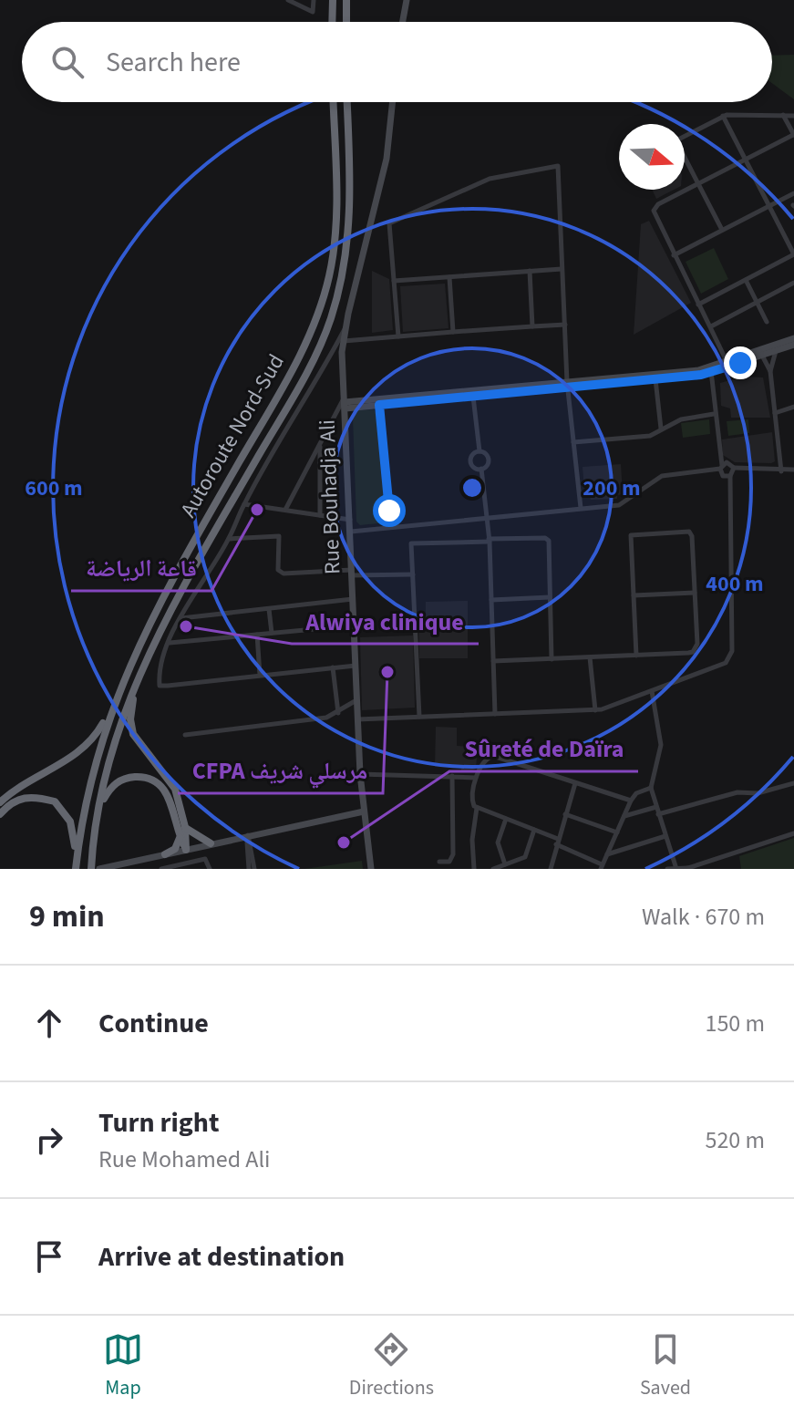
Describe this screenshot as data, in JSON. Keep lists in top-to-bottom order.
{
  "streets": {
    "highway": ["Autoroute Nord-Sud"],
    "main road": ["Rue Bouhadja Ali"]
  },
  "places": [
    "قاعة الرياضة",
    "Alwiya clinique",
    "CFPA مرسلي شريف",
    "Sûreté de Daïra"
  ],
  "north": "right",
  "page": {
    "search": "Search here",
    "heading": ["9 min", "Walk · 670 m"],
    "list": [
      ["Continue", "150 m"],
      ["Turn right", "Rue Mohamed Ali", "520 m"],
      "Arrive at destination"
    ],
    "nav": ["Map", "Directions", "Saved"]
  },
  "rings": ["600 m", "200 m", "400 m"]
}
